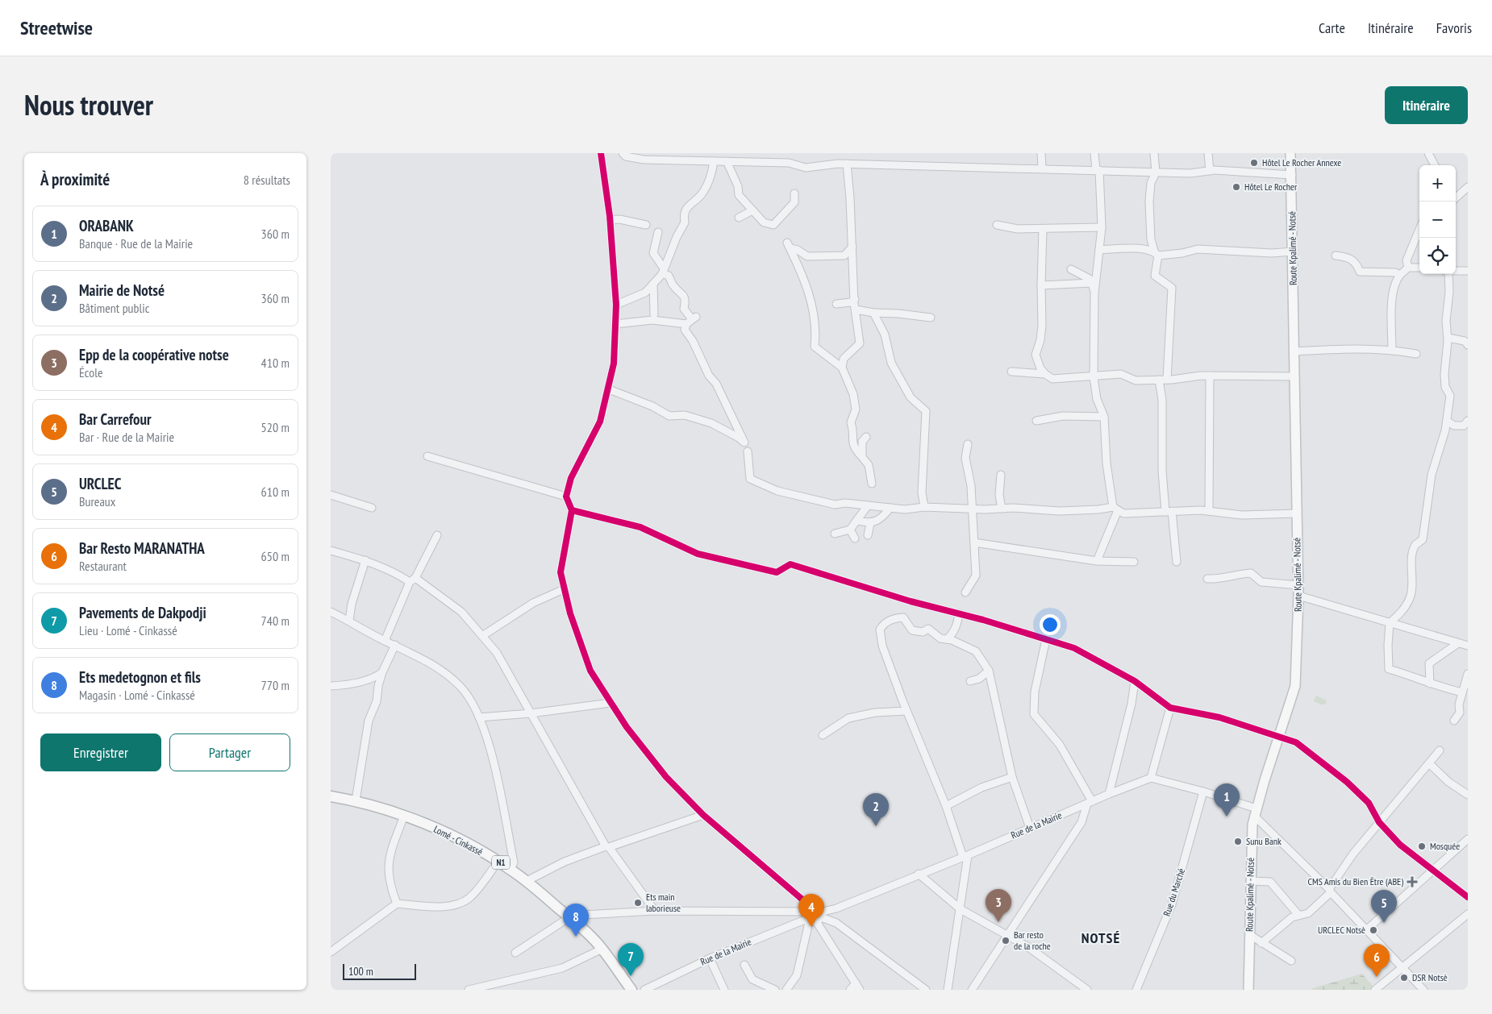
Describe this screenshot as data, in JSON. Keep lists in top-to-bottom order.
{
  "streets": {
    "highway": ["Lomé - Cinkassé", "N1"],
    "main road": ["Route Kpalimé - Notsé"],
    "street": ["Rue de la Mairie", "Rue du Marché"]
  },
  "districts": ["NOTSÉ"],
  "places": {
    "other": [
      "Hôtel Le Rocher Annexe",
      "Hôtel Le Rocher",
      "Sunu Bank",
      "Mosquée",
      "Ets main laborieuse",
      "URCLEC Notsè",
      "Bar resto de la roche",
      "DSR Notsè"
    ],
    "health": ["CMS Amis du Bien Être (ABE)"]
  },
  "scale_bar": "100 m",
  "page": {
    "header": "Streetwise",
    "nav": ["Carte", "Itinéraire", "Favoris"],
    "title": "Nous trouver",
    "buttons": [
      "Itinéraire",
      ["Enregistrer", "Partager"]
    ],
    "heading": ["À proximité", "8 résultats"],
    "map_buttons": ["+", "−"],
    "list": [
      {
        "mark": "1",
        "name": "ORABANK",
        "note": "Banque · Rue de la Mairie",
        "value": "360 m"
      },
      {
        "mark": "2",
        "name": "Mairie de Notsé",
        "note": "Bâtiment public",
        "value": "360 m"
      },
      {
        "mark": "3",
        "name": "Epp de la coopérative notse",
        "note": "École",
        "value": "410 m"
      },
      {
        "mark": "4",
        "name": "Bar Carrefour",
        "note": "Bar · Rue de la Mairie",
        "value": "520 m"
      },
      {
        "mark": "5",
        "name": "URCLEC",
        "note": "Bureaux",
        "value": "610 m"
      },
      {
        "mark": "6",
        "name": "Bar Resto MARANATHA",
        "note": "Restaurant",
        "value": "650 m"
      },
      {
        "mark": "7",
        "name": "Pavements de Dakpodji",
        "note": "Lieu · Lomé - Cinkassé",
        "value": "740 m"
      },
      {
        "mark": "8",
        "name": "Ets medetognon et fils",
        "note": "Magasin · Lomé - Cinkassé",
        "value": "770 m"
      }
    ],
    "pins": [
      "1",
      "2",
      "3",
      "5",
      "4",
      "8",
      "7",
      "6"
    ],
    "scale": "100 m"
  }
}
